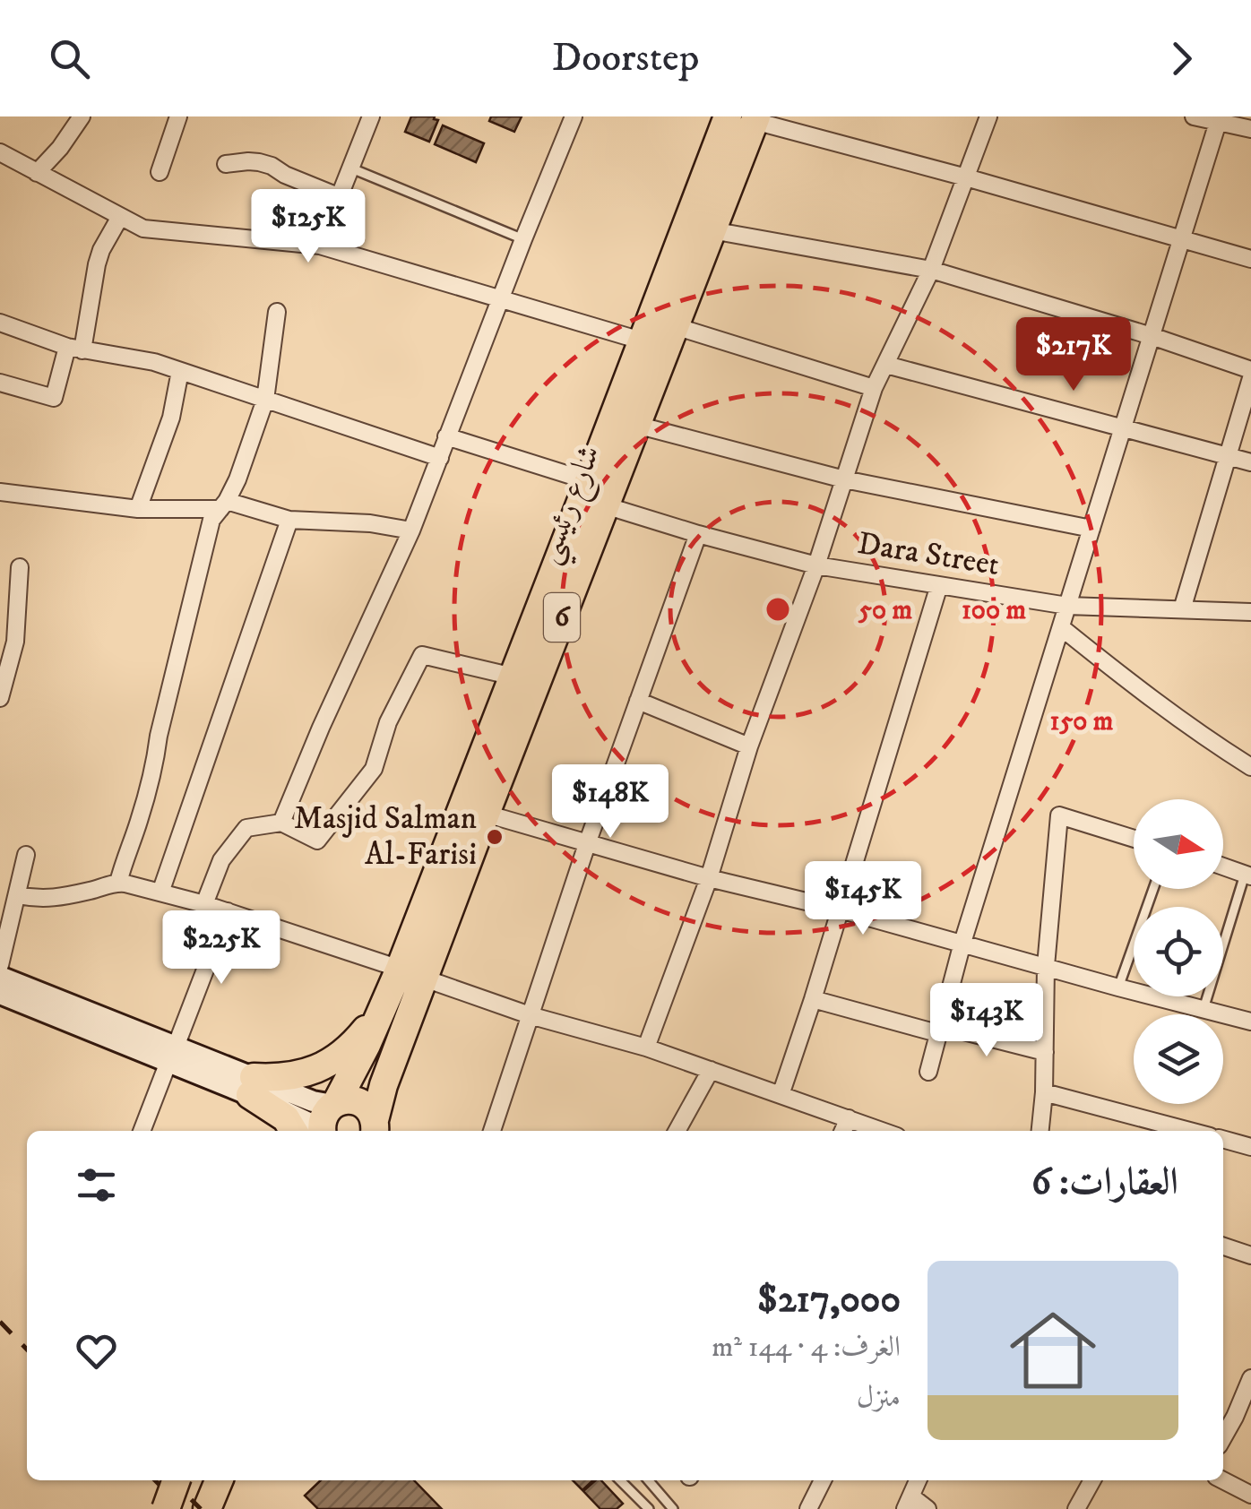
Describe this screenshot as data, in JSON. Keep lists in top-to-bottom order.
{
  "streets": {
    "highway": ["شارع رئيسي", "6"],
    "street": ["Dara Street"]
  },
  "crossings": [
    ["شارع رئيسي", "Dara Street"]
  ],
  "places": ["Masjid Salman Al-Farisi"],
  "north": "right",
  "page": {
    "header": "Doorstep",
    "price": [
      "$125K",
      "$217K",
      "$148K",
      "$145K",
      "$225K",
      "$143K"
    ],
    "heading": "العقارات: 6",
    "list": [
      {
        "name": "$217,000",
        "note": "الغرف: 4 · 144 m² · منزل"
      }
    ]
  },
  "rings": ["50 m", "100 m", "150 m"]
}
